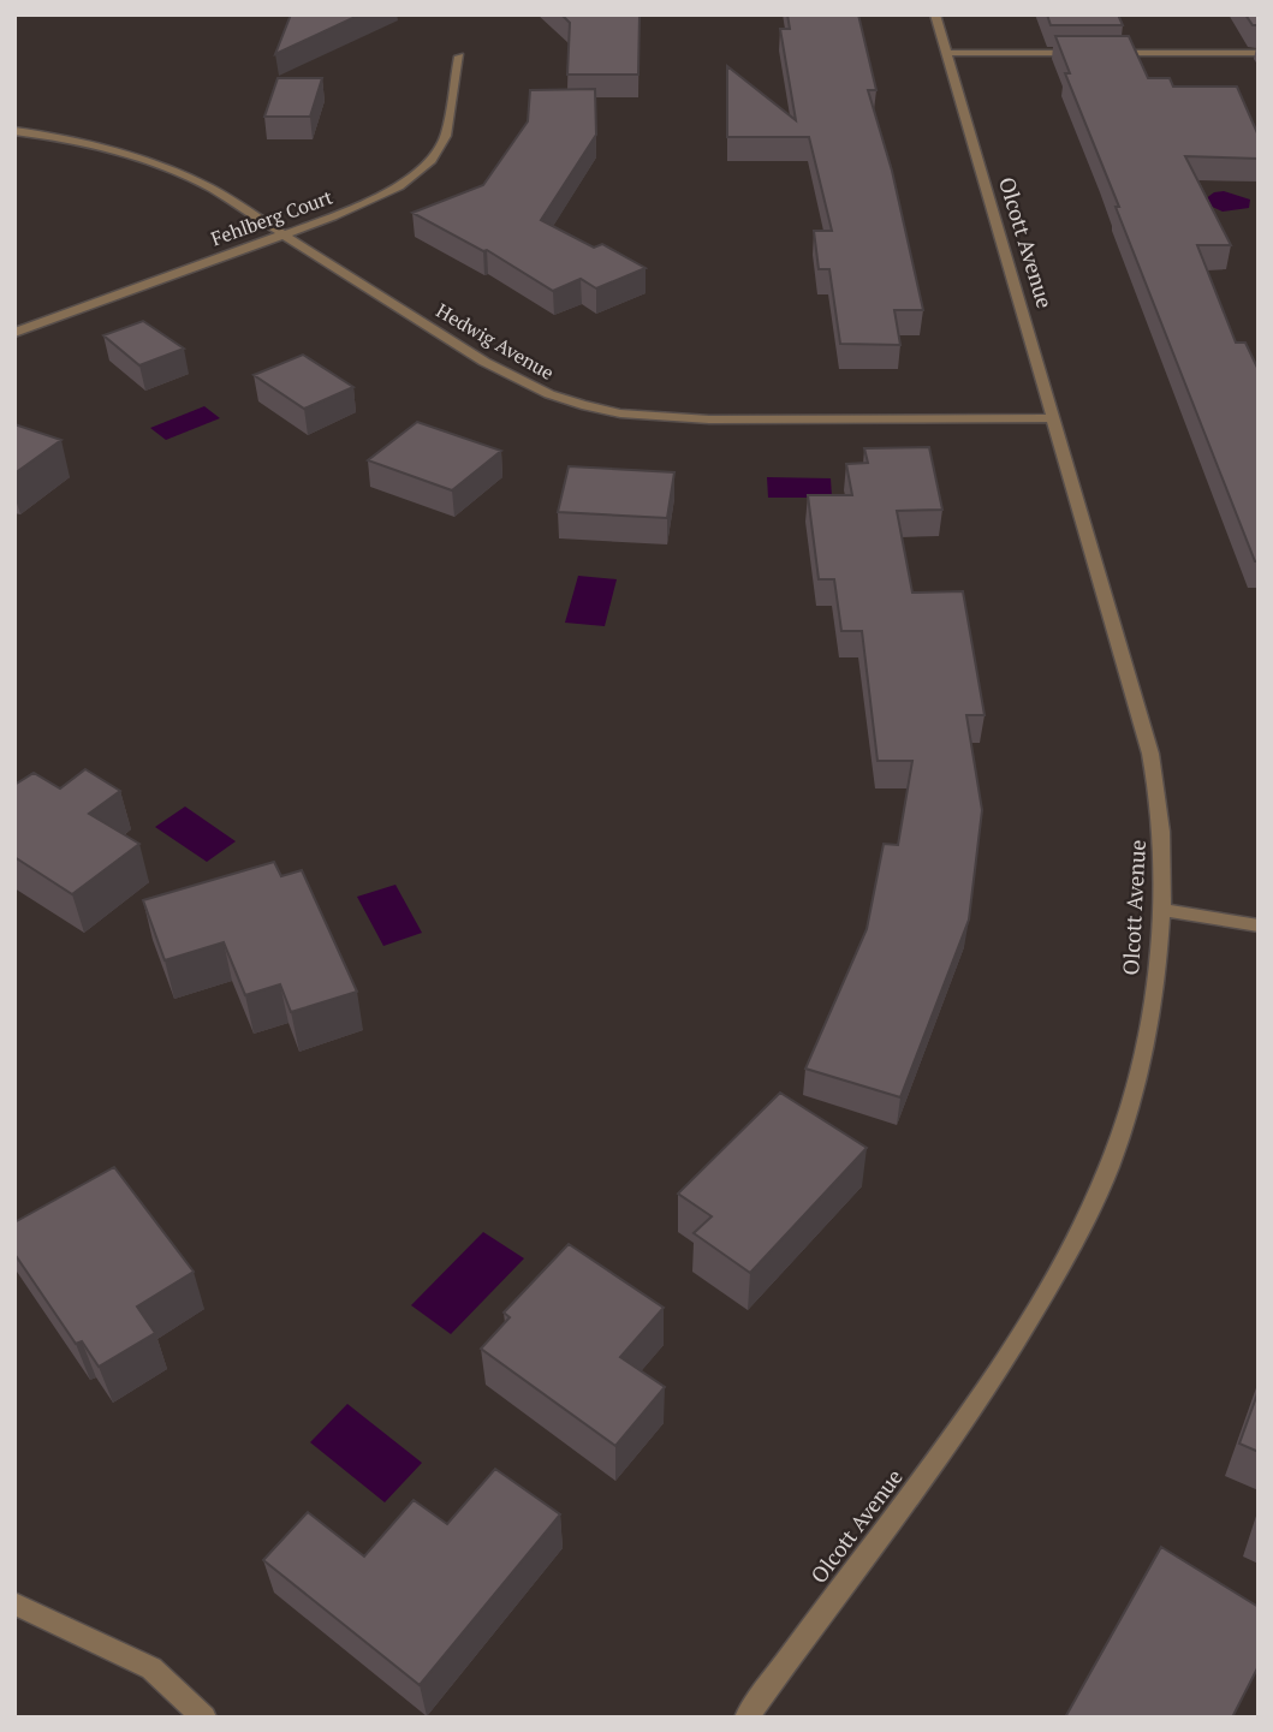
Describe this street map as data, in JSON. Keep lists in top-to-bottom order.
{
  "streets": {
    "street": ["Fehlberg Court", "Olcott Avenue", "Hedwig Avenue"]
  },
  "crossings": [
    ["Fehlberg Court", "Hedwig Avenue"],
    ["Olcott Avenue", "Hedwig Avenue"]
  ]
}
